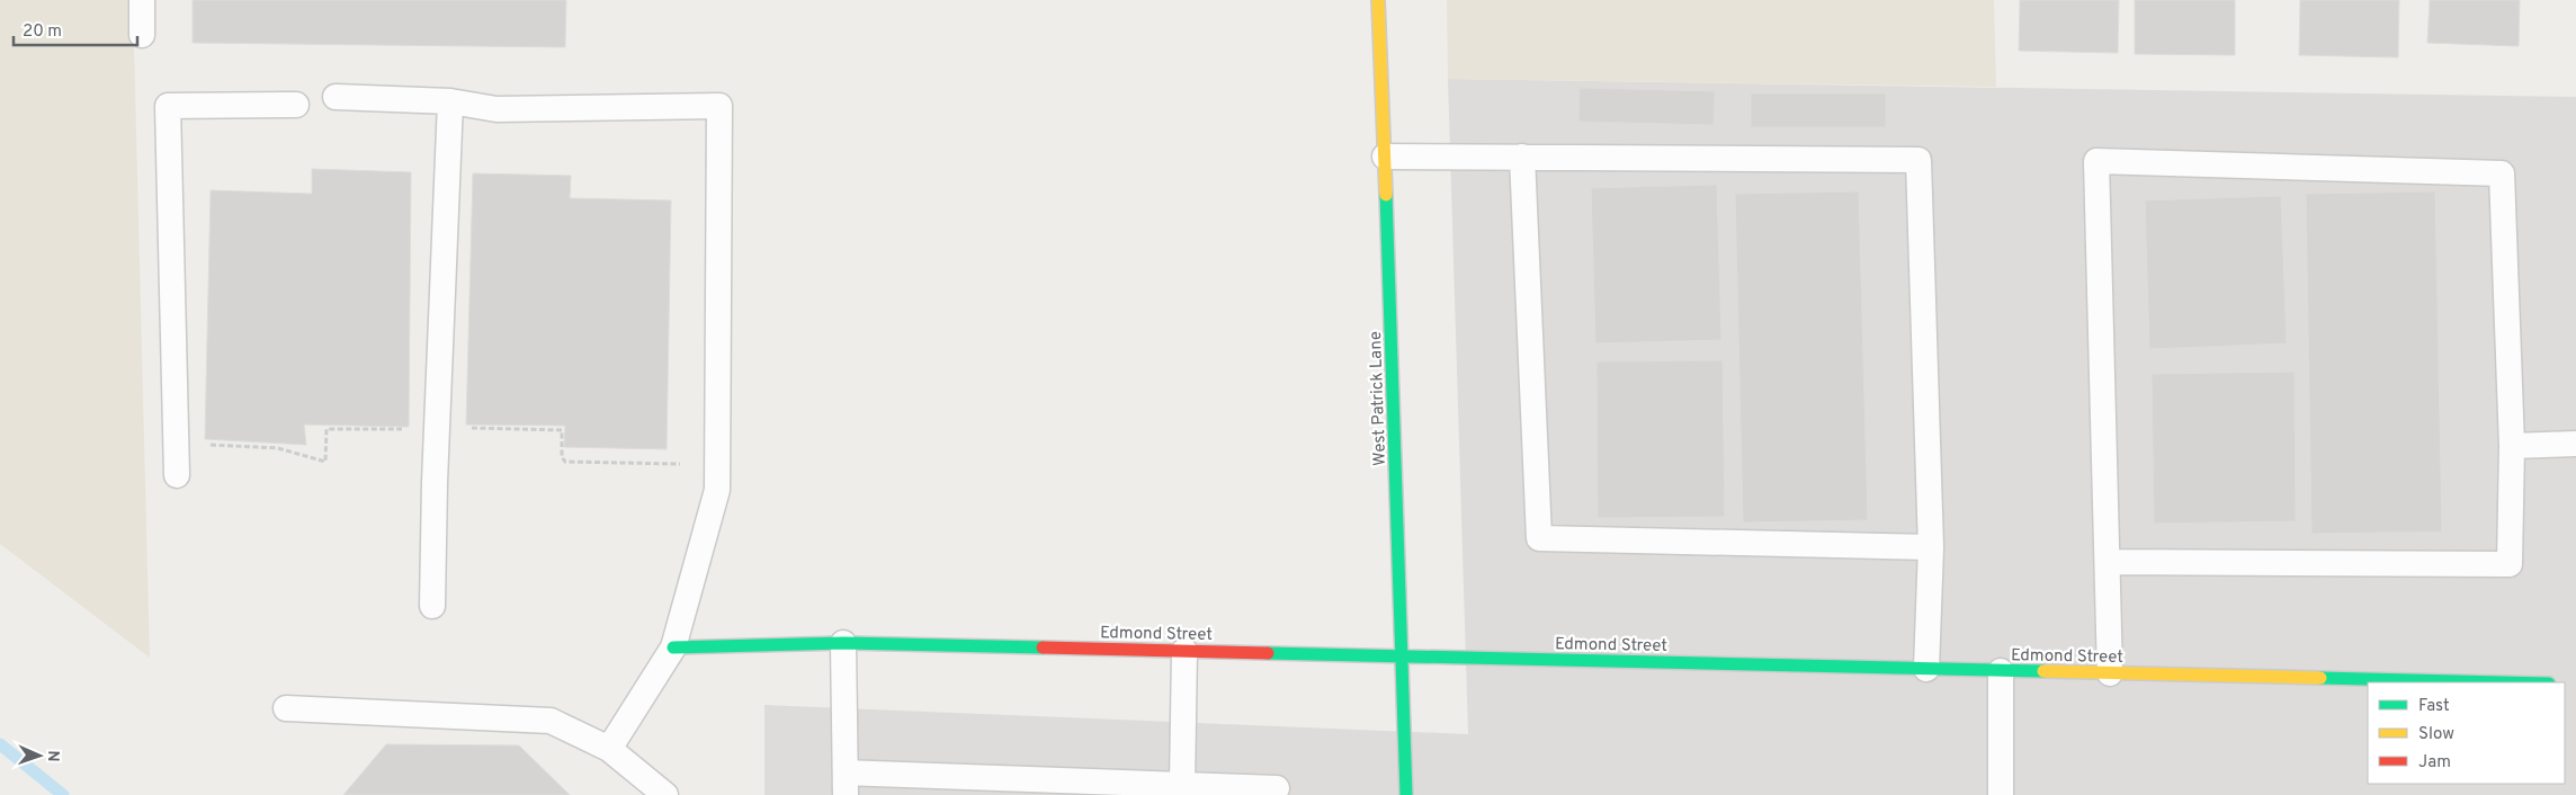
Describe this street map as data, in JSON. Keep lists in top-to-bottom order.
{
  "streets": {
    "street": ["West Patrick Lane", "Edmond Street"]
  },
  "crossings": [
    ["West Patrick Lane", "Edmond Street"]
  ],
  "legend": ["Fast", "Slow", "Jam"],
  "scale_bar": "20 m",
  "north": "right"
}
